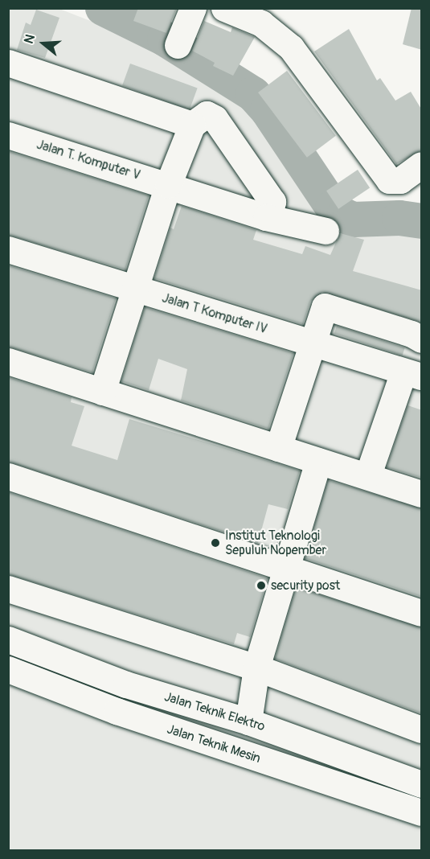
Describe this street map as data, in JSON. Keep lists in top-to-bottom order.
{
  "streets": {
    "street": [
      "Jalan T. Komputer V",
      "Jalan T Komputer IV",
      "Jalan Teknik Elektro",
      "Jalan Teknik Mesin"
    ]
  },
  "places": ["Institut Teknologi Sepuluh Nopember", "security post"],
  "north": "left"
}
